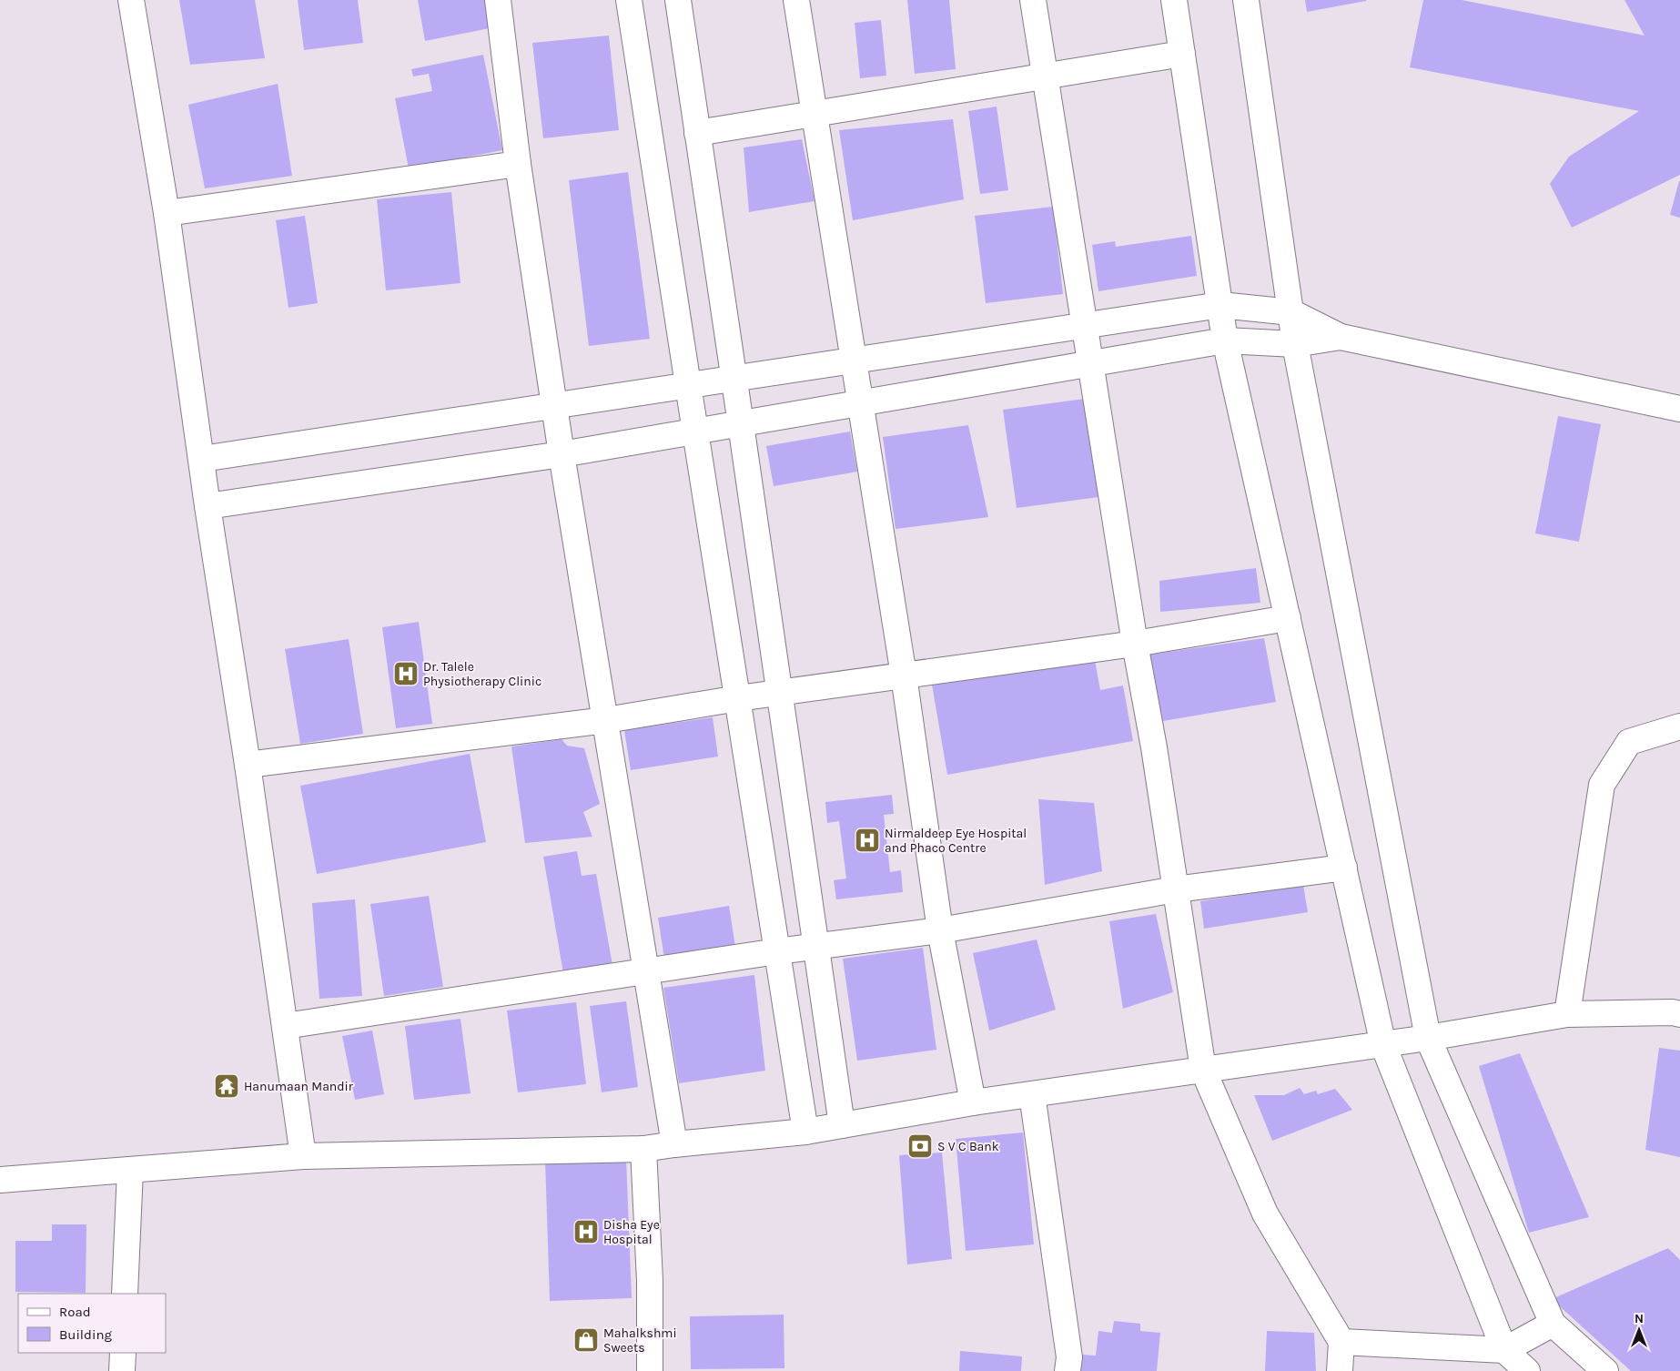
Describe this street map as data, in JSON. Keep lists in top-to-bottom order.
{
  "places": {
    "hospital": ["Dr. Talele Physiotherapy Clinic", "Nirmaldeep Eye Hospital and Phaco Centre", "Disha Eye Hospital"],
    "temple": ["Hanumaan Mandir"],
    "bank": ["S V C Bank"],
    "shop": ["Mahalkshmi Sweets"]
  },
  "legend": ["Road", "Building"],
  "north": "top"
}
